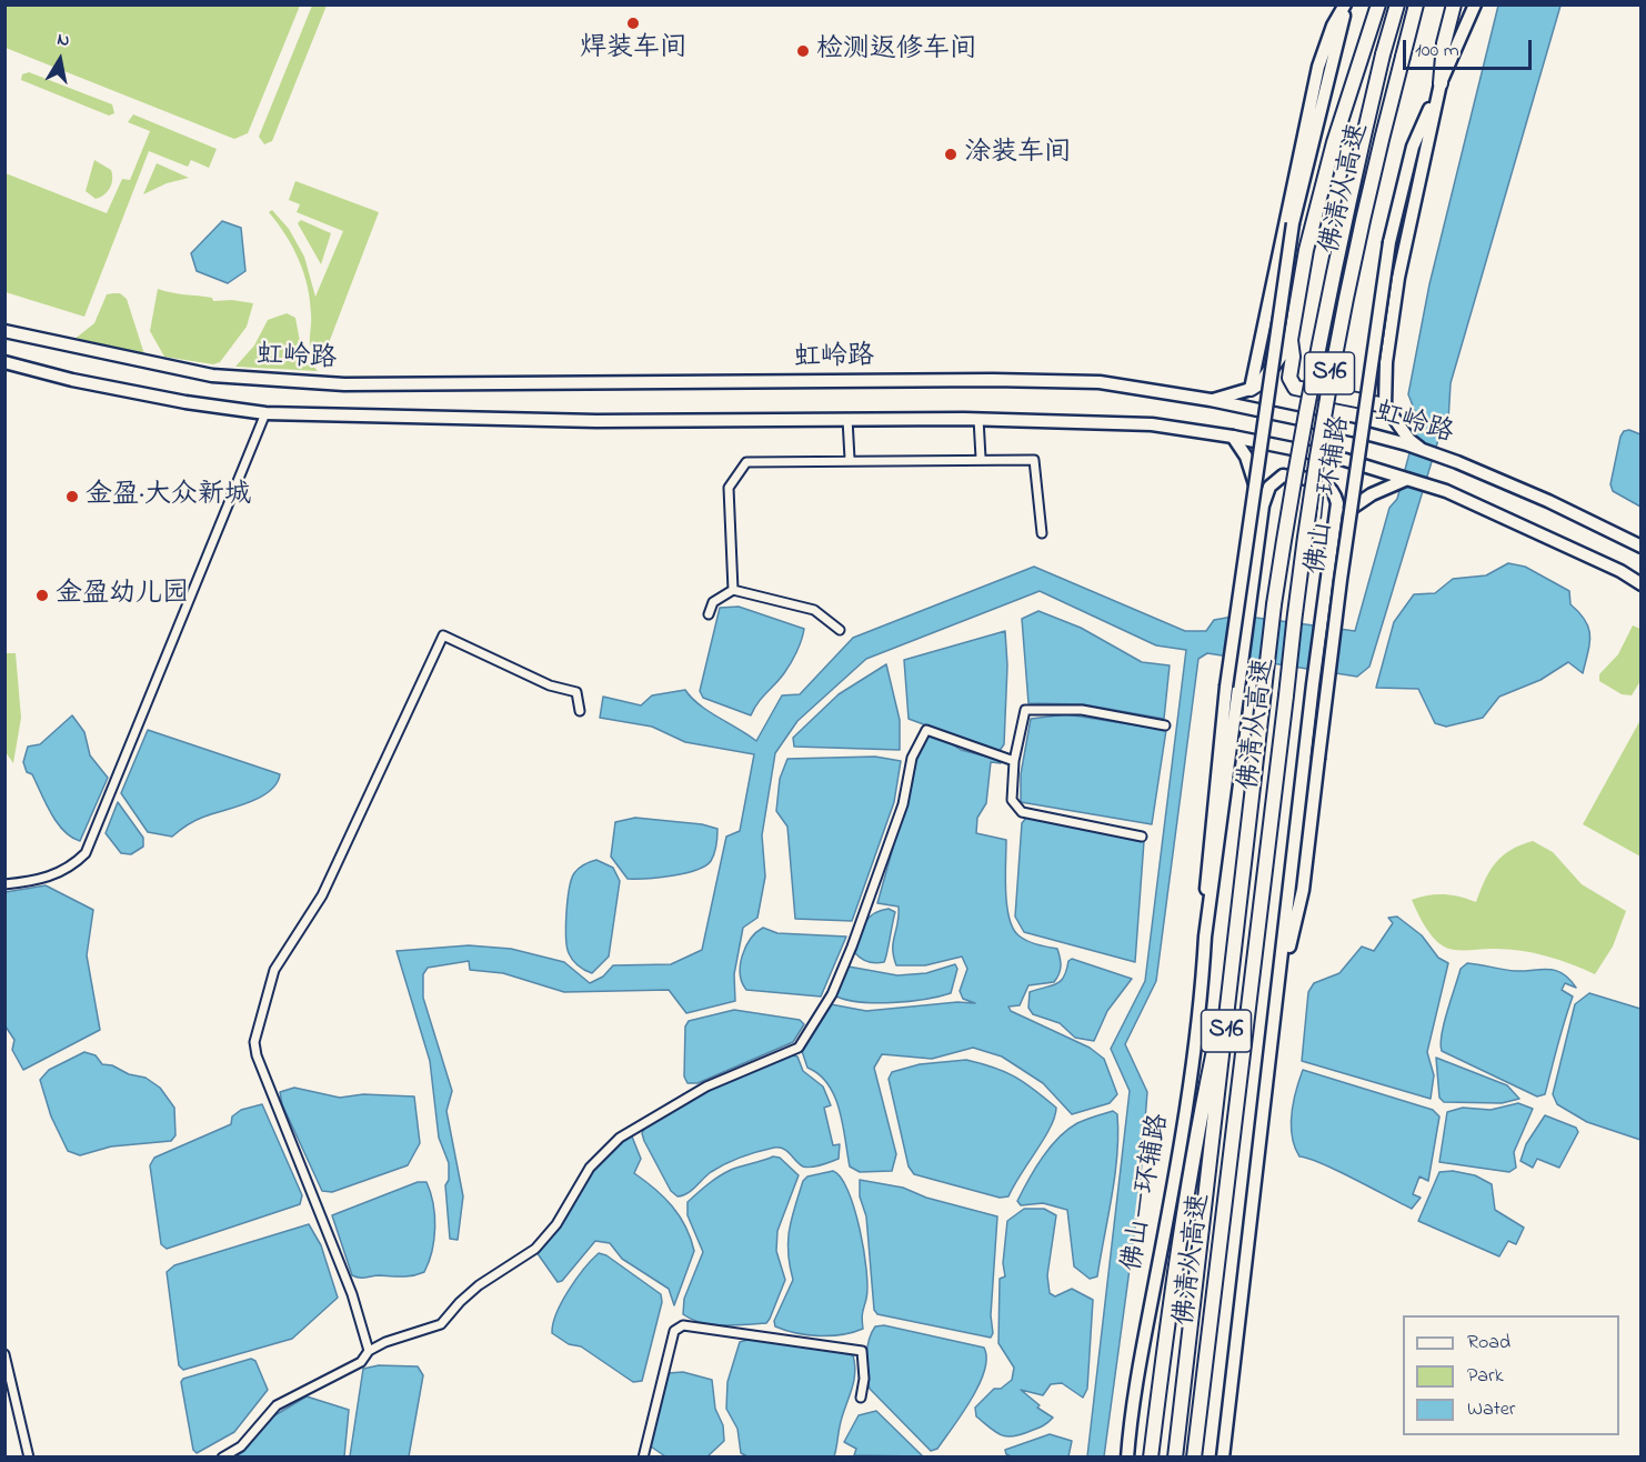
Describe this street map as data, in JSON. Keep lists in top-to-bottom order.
{
  "streets": {
    "highway": ["佛清从高速", "S16"],
    "main road": ["虹岭路", "佛山一环辅路"]
  },
  "places": [
    "焊装车间",
    "检测返修车间",
    "涂装车间",
    "金盈·大众新城",
    "金盈幼儿园"
  ],
  "legend": ["Road", "Park", "Water"],
  "scale_bar": "100 m",
  "north": "top"
}
